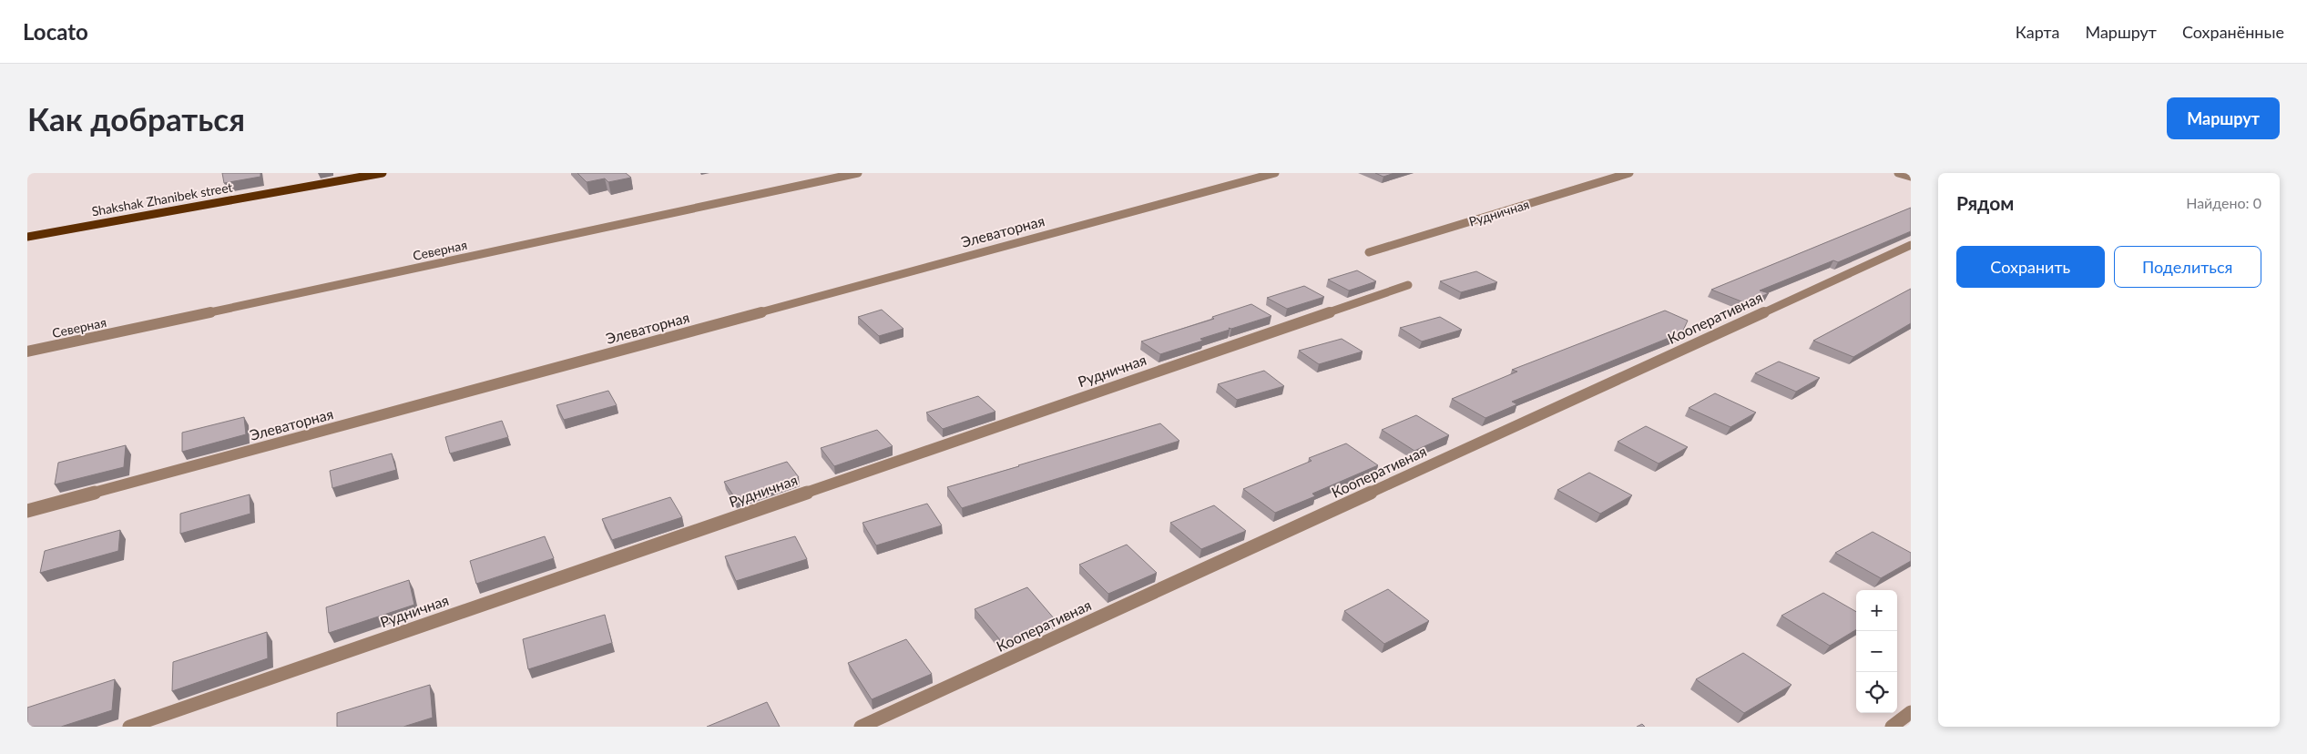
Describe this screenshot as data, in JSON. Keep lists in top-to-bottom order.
{
  "streets": {
    "main road": ["Shakshak Zhanibek street"],
    "street": [
      "Рудничная",
      "Элеваторная",
      "Северная",
      "Кооперативная"
    ]
  },
  "page": {
    "header": "Locato",
    "nav": ["Карта", "Маршрут", "Сохранённые"],
    "buttons": [
      "Маршрут",
      ["Сохранить", "Поделиться"]
    ],
    "title": "Как добраться",
    "heading": ["Рядом", "Найдено: 0"],
    "map_buttons": ["+", "−"]
  }
}
